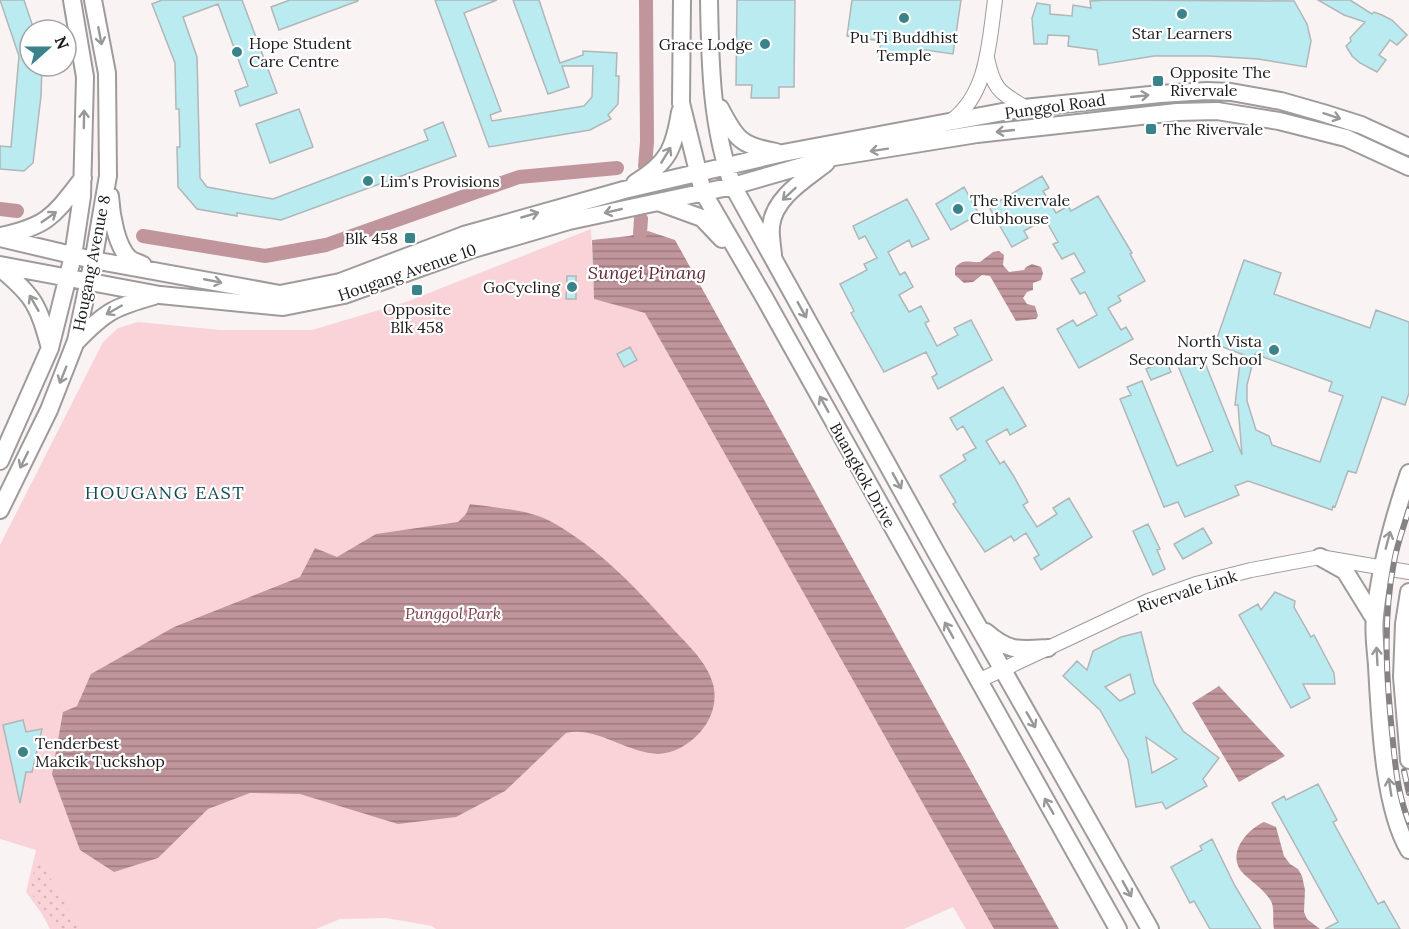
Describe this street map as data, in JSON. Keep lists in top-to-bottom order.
{
  "streets": {
    "main road": [
      "Punggol Road",
      "Hougang Avenue 8",
      "Hougang Avenue 10",
      "Buangkok Drive"
    ],
    "street": ["Rivervale Link"]
  },
  "crossings": [
    ["Punggol Road", "Hougang Avenue 10"],
    ["Punggol Road", "Buangkok Drive"],
    ["Hougang Avenue 8", "Hougang Avenue 10"],
    ["Hougang Avenue 10", "Buangkok Drive"],
    ["Buangkok Drive", "Rivervale Link"]
  ],
  "districts": ["HOUGANG EAST"],
  "water": ["Sungei Pinang"],
  "parks": ["Punggol Park"],
  "places": {
    "other": [
      "Star Learners",
      "Pu Ti Buddhist Temple",
      "Grace Lodge",
      "Hope Student Care Centre",
      "Lim's Provisions",
      "The Rivervale Clubhouse",
      "GoCycling",
      "North Vista Secondary School",
      "Tenderbest Makcik Tuckshop"
    ],
    "transit": [
      "Opposite The Rivervale",
      "The Rivervale",
      "Blk 458",
      "Opposite Blk 458"
    ]
  },
  "north": "right"
}
